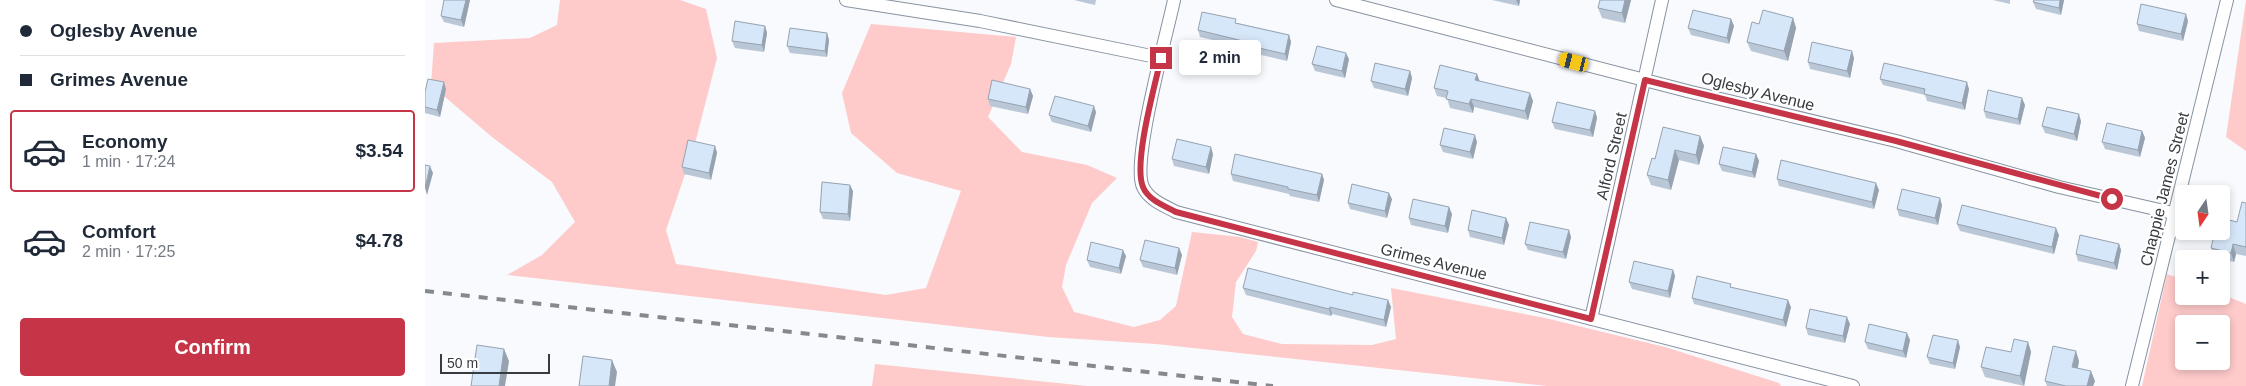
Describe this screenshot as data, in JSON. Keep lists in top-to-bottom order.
{
  "streets": {
    "street": [
      "Oglesby Avenue",
      "Alford Street",
      "Chappie James Street",
      "Grimes Avenue"
    ]
  },
  "crossings": [
    ["Oglesby Avenue", "Alford Street"],
    ["Oglesby Avenue", "Chappie James Street"],
    ["Alford Street", "Grimes Avenue"]
  ],
  "scale_bar": "50 m",
  "north": "bottom",
  "page": {
    "banner": ["Oglesby Avenue", "Grimes Avenue"],
    "bubble": "2 min",
    "list": [
      {
        "name": "Economy",
        "note": "1 min · 17:24",
        "value": "$3.54"
      },
      {
        "name": "Comfort",
        "note": "2 min · 17:25",
        "value": "$4.78"
      }
    ],
    "map_buttons": ["+", "−"],
    "buttons": "Confirm",
    "scale": "50 m"
  }
}
